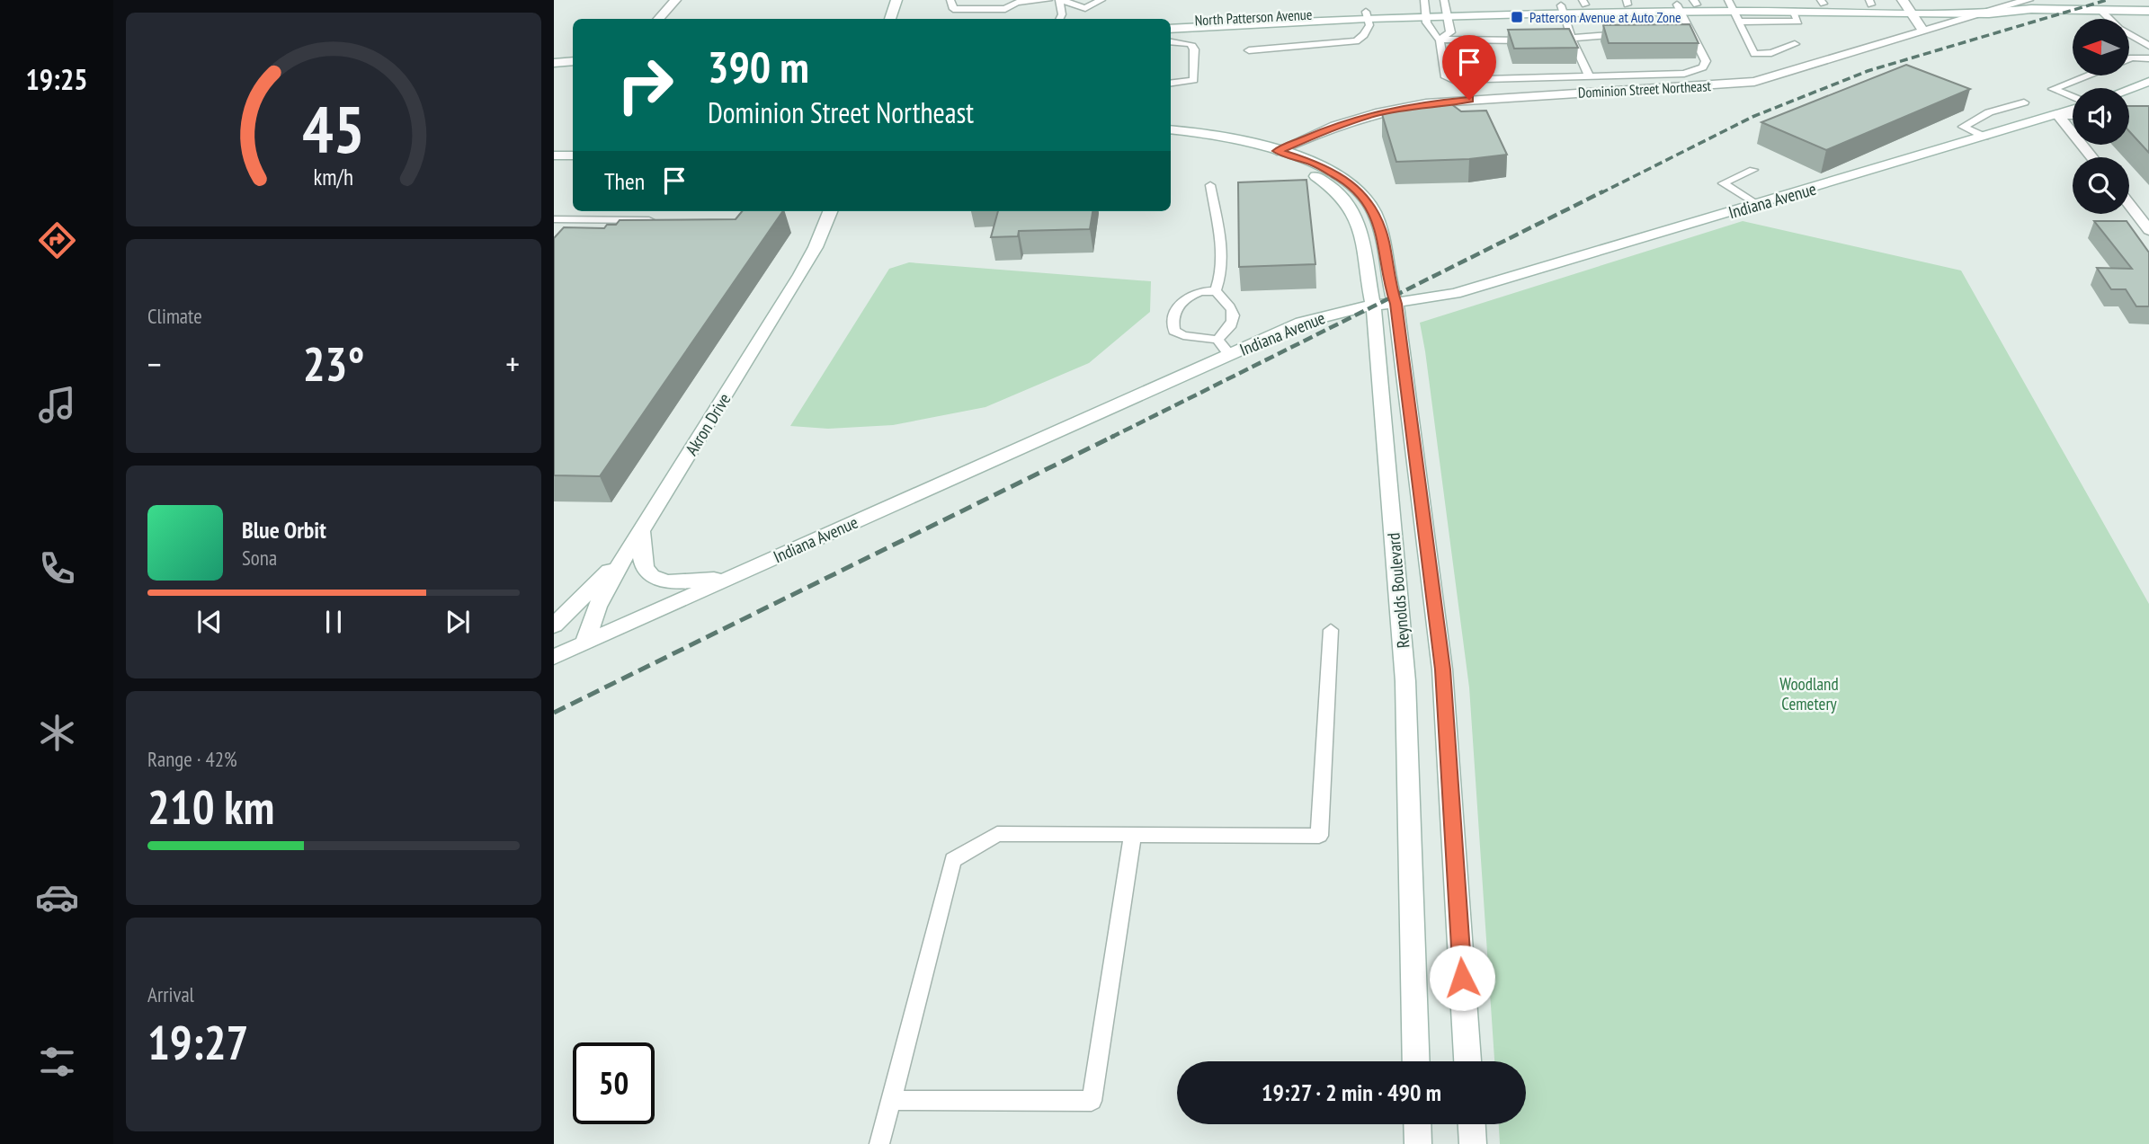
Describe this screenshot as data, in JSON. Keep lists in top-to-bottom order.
{
  "streets": {
    "main road": [
      "North Patterson Avenue",
      "Dominion Street Northeast",
      "Indiana Avenue",
      "Akron Drive",
      "Reynolds Boulevard"
    ]
  },
  "crossings": [
    ["North Patterson Avenue", "Dominion Street Northeast"],
    ["Dominion Street Northeast", "Reynolds Boulevard"],
    ["Indiana Avenue", "Akron Drive"],
    ["Indiana Avenue", "Reynolds Boulevard"]
  ],
  "parks": ["Woodland Cemetery"],
  "places": {
    "transit": ["Patterson Avenue at Auto Zone"]
  },
  "north": "left",
  "page": {
    "tabs": "19:25",
    "turn": ["390 m", "Dominion Street Northeast"],
    "then": "Then",
    "tile": [
      "Climate",
      ["Range · 42%", "210 km"],
      ["Arrival", "19:27"]
    ],
    "heat": ["−", "23°", "+"],
    "song": ["Blue Orbit", "Sona"],
    "limit": "50",
    "trip": "19:27 · 2 min · 490 m",
    "gauge": ["45", "km/h"]
  }
}
